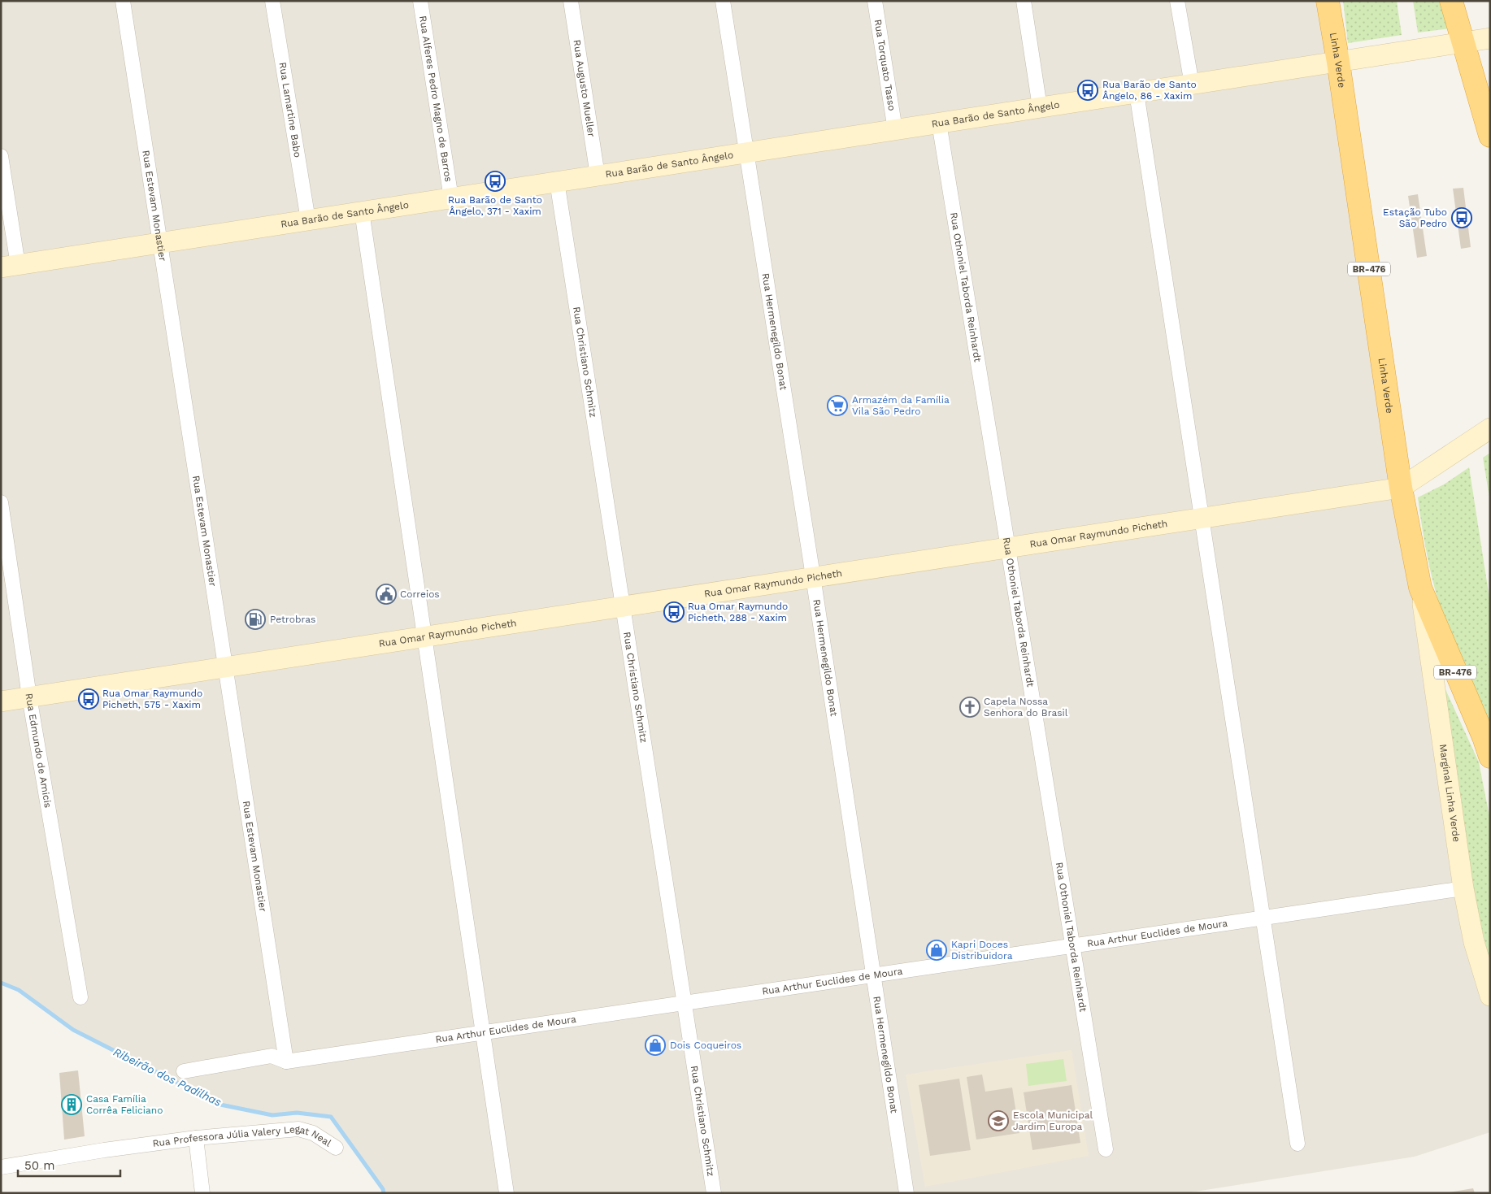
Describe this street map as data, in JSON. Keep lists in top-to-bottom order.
{
  "streets": {
    "highway": ["Linha Verde", "BR-476"],
    "main road": ["Rua Barão de Santo Ângelo", "Rua Omar Raymundo Picheth", "Marginal Linha Verde"],
    "street": [
      "Rua Torquato Tasso",
      "Rua Augusto Mueller",
      "Rua Alferes Pedro Magno de Barros",
      "Rua Lamartine Babo",
      "Rua Estevam Monastier",
      "Rua Othoniel Taborda Reinhardt",
      "Rua Hermenegildo Bonat",
      "Rua Christiano Schmitz",
      "Rua Edmundo de Amicis",
      "Rua Arthur Euclides de Moura",
      "Rua Professora Júlia Valery Legat Neal"
    ]
  },
  "crossings": [
    ["Linha Verde", "Rua Barão de Santo Ângelo"],
    ["Linha Verde", "Rua Omar Raymundo Picheth"],
    ["Linha Verde", "Marginal Linha Verde"],
    ["Rua Torquato Tasso", "Rua Barão de Santo Ângelo"],
    ["Rua Augusto Mueller", "Rua Barão de Santo Ângelo"],
    ["Rua Alferes Pedro Magno de Barros", "Rua Barão de Santo Ângelo"],
    ["Rua Lamartine Babo", "Rua Barão de Santo Ângelo"],
    ["Rua Barão de Santo Ângelo", "Rua Estevam Monastier"],
    ["Rua Barão de Santo Ângelo", "Rua Othoniel Taborda Reinhardt"],
    ["Rua Barão de Santo Ângelo", "Rua Hermenegildo Bonat"],
    ["Rua Barão de Santo Ângelo", "Rua Christiano Schmitz"],
    ["Rua Estevam Monastier", "Rua Omar Raymundo Picheth"],
    ["Rua Estevam Monastier", "Rua Arthur Euclides de Moura"],
    ["Rua Othoniel Taborda Reinhardt", "Rua Omar Raymundo Picheth"],
    ["Rua Othoniel Taborda Reinhardt", "Rua Arthur Euclides de Moura"],
    ["Rua Hermenegildo Bonat", "Rua Omar Raymundo Picheth"],
    ["Rua Hermenegildo Bonat", "Rua Arthur Euclides de Moura"],
    ["Rua Christiano Schmitz", "Rua Omar Raymundo Picheth"],
    ["Rua Christiano Schmitz", "Rua Arthur Euclides de Moura"],
    ["Rua Omar Raymundo Picheth", "Rua Edmundo de Amicis"],
    ["Marginal Linha Verde", "Rua Arthur Euclides de Moura"]
  ],
  "water": ["Ribeirão dos Padilhas"],
  "places": {
    "bus stop": [
      "Rua Barão de Santo Ângelo, 86 - Xaxim",
      "Rua Barão de Santo Ângelo, 371 - Xaxim",
      "Estação Tubo São Pedro",
      "Rua Omar Raymundo Picheth, 288 - Xaxim",
      "Rua Omar Raymundo Picheth, 575 - Xaxim"
    ],
    "supermarket": ["Armazém da Família Vila São Pedro"],
    "public building": ["Correios"],
    "fuel station": ["Petrobras"],
    "church": ["Capela Nossa Senhora do Brasil"],
    "shop": ["Kapri Doces Distribuidora", "Dois Coqueiros"],
    "building": ["Casa Família Corrêa Feliciano"],
    "school or university": ["Escola Municipal Jardim Europa"]
  },
  "scale_bar": "50 m"
}
